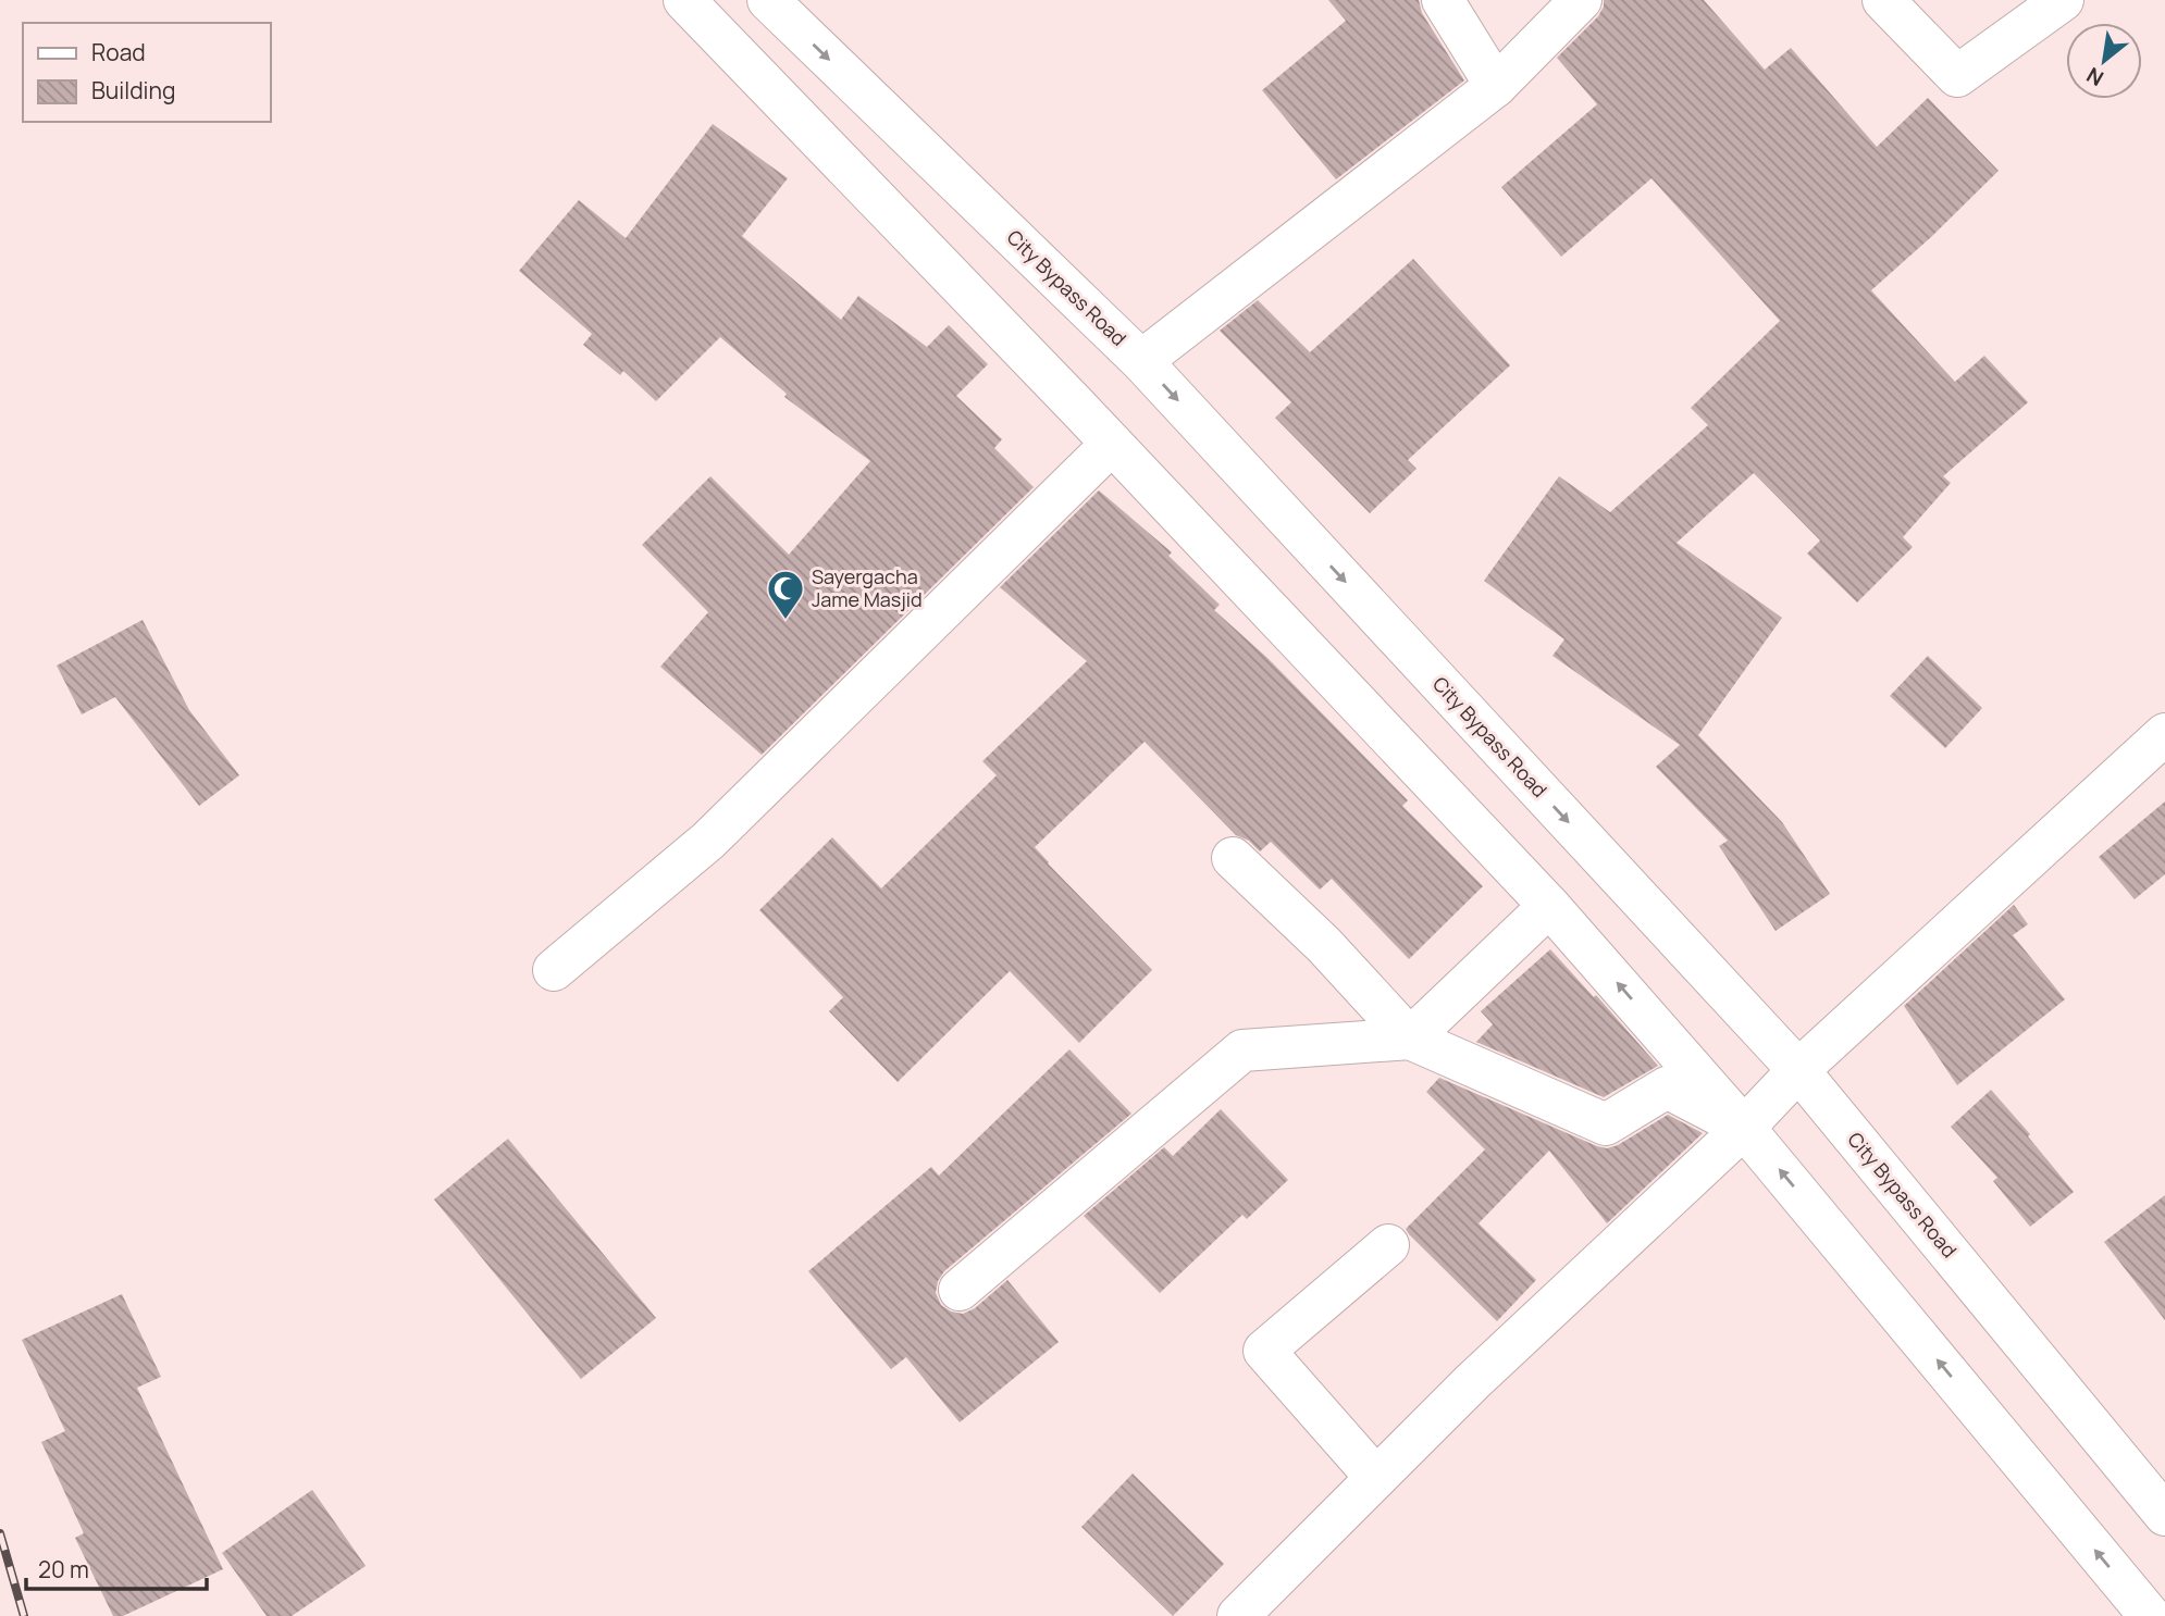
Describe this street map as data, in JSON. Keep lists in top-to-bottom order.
{
  "streets": {
    "street": ["City Bypass Road"]
  },
  "places": {
    "mosque": ["Sayergacha Jame Masjid"]
  },
  "legend": ["Road", "Building"],
  "scale_bar": "20 m",
  "north": "bottom left"
}
